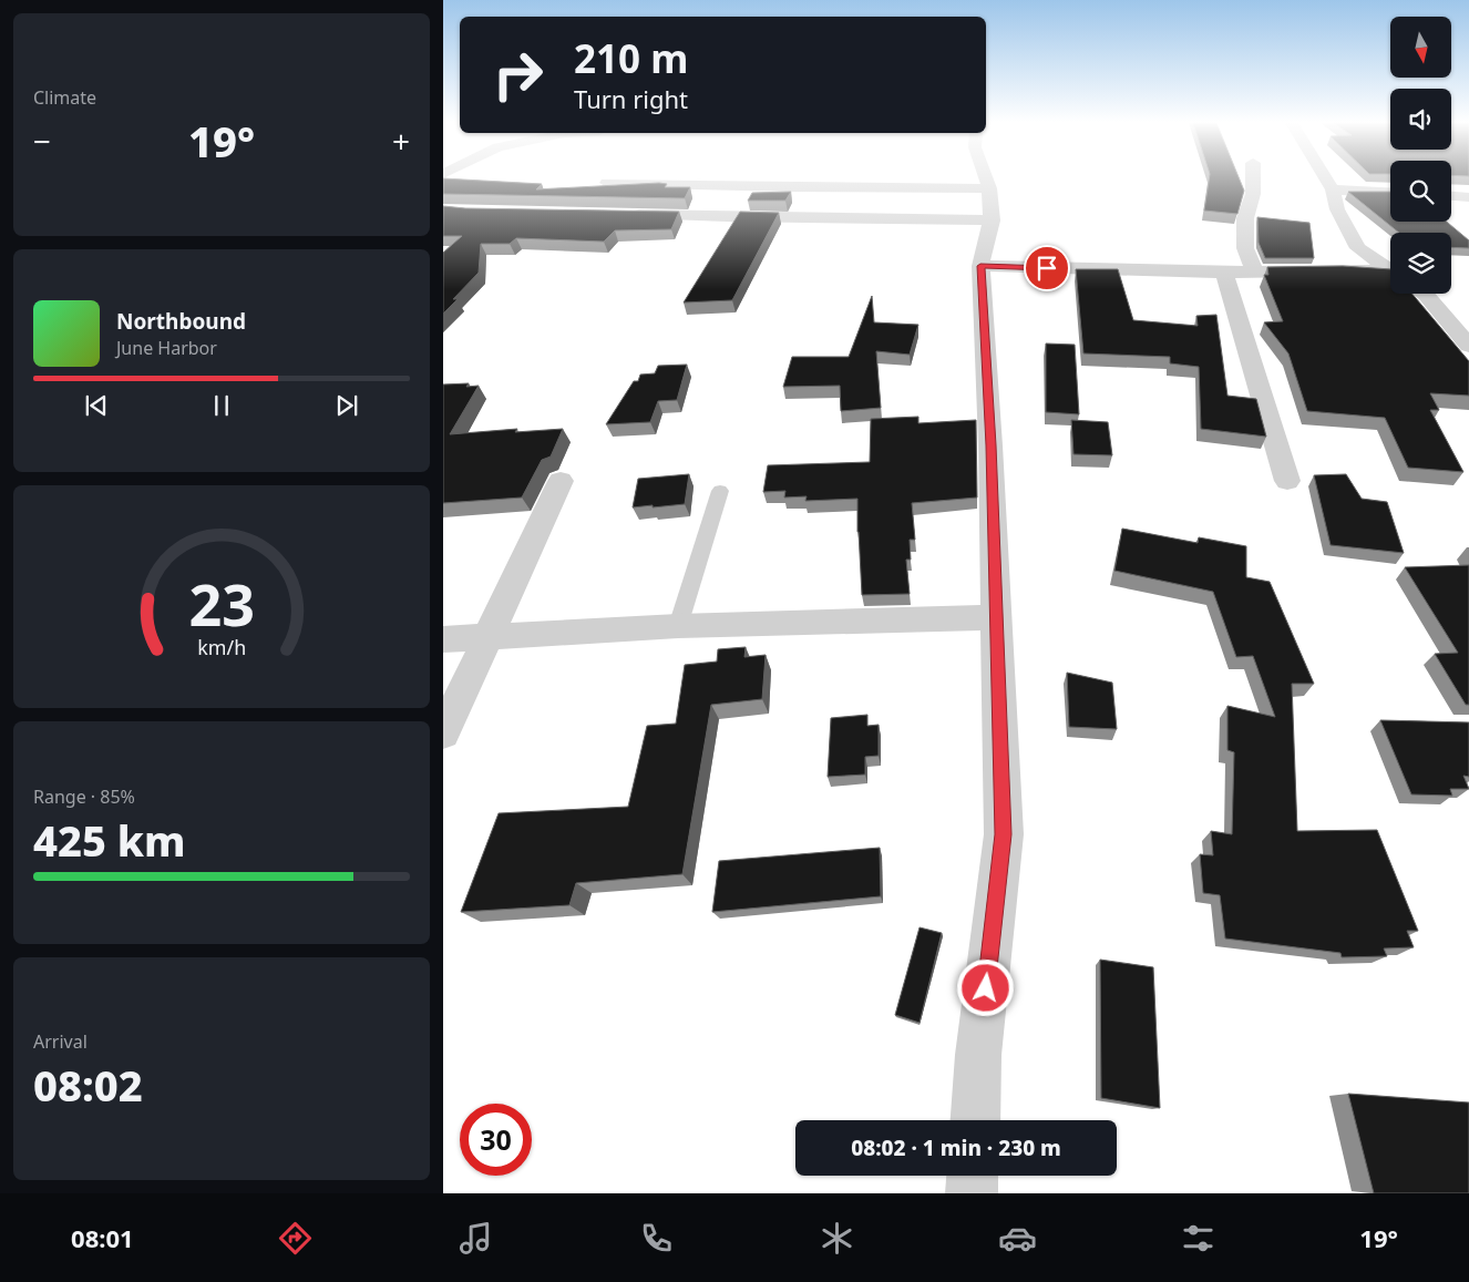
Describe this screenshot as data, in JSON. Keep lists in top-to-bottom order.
{
  "north": "bottom",
  "page": {
    "tile": [
      "Climate",
      ["Range · 85%", "425 km"],
      ["Arrival", "08:02"]
    ],
    "turn": ["210 m", "Turn right"],
    "heat": ["−", "19°", "+"],
    "song": ["Northbound", "June Harbor"],
    "limit": "30",
    "trip": "08:02 · 1 min · 230 m",
    "tabs": ["08:01", "19°"],
    "gauge": ["23", "km/h"]
  }
}
